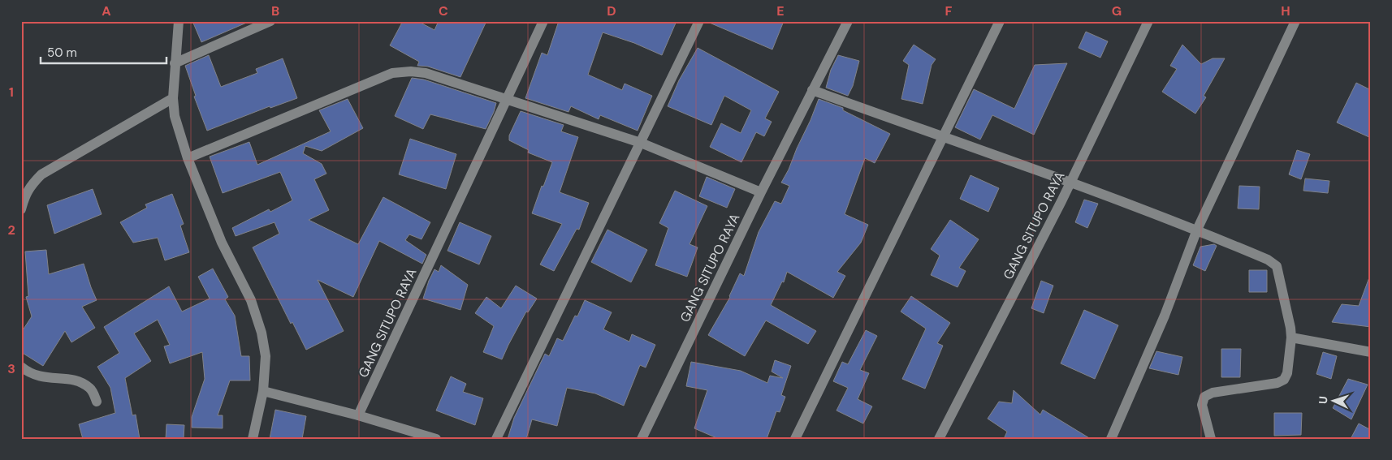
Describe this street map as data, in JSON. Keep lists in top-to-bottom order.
{
  "streets": {
    "street": ["GANG SITUPO RAYA"]
  },
  "scale_bar": "50 m",
  "north": "left",
  "grid": {
    "columns": [
      "A",
      "B",
      "C",
      "D",
      "E",
      "F",
      "G",
      "H"
    ],
    "rows": ["1", "2", "3"]
  }
}
